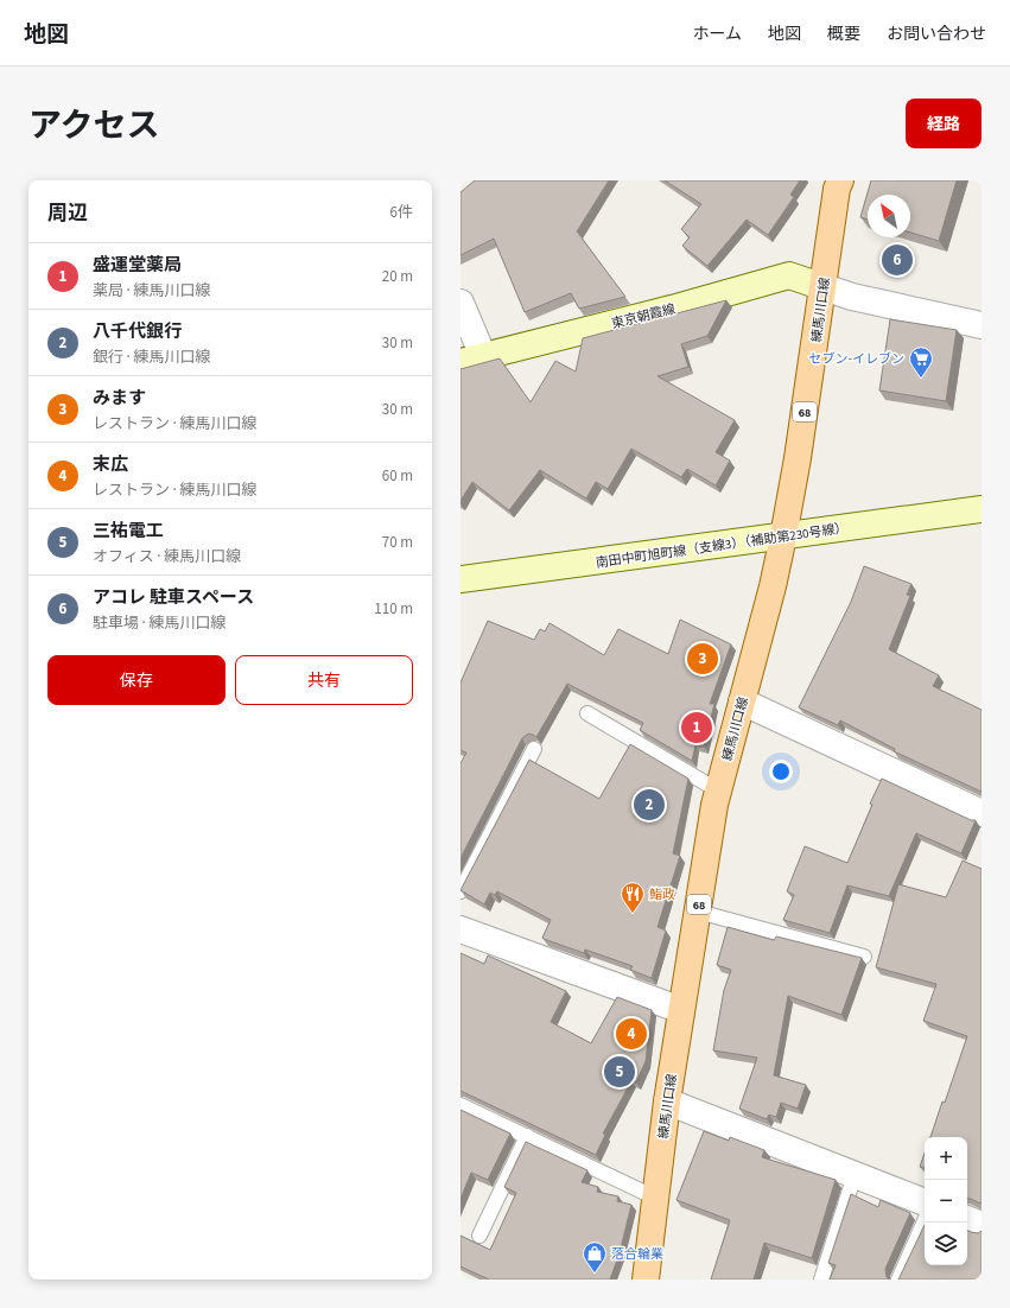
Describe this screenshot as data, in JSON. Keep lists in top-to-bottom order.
{
  "streets": {
    "main road": [
      "練馬川口線",
      "東京朝霞線",
      "68",
      "南田中町旭町線（支線3）（補助第230号線）"
    ]
  },
  "crossings": [
    ["練馬川口線", "東京朝霞線"],
    ["練馬川口線", "南田中町旭町線（支線3）（補助第230号線）"]
  ],
  "places": {
    "supermarket": ["セブン-イレブン"],
    "restaurant": ["鮨政"],
    "shop": ["落合輪業"]
  },
  "north": "top left",
  "page": {
    "header": "地図",
    "nav": [
      "ホーム",
      "地図",
      "概要",
      "お問い合わせ"
    ],
    "title": "アクセス",
    "buttons": [
      "経路",
      ["保存", "共有"]
    ],
    "heading": ["周辺", "6件"],
    "list": [
      {
        "mark": "1",
        "name": "盛運堂薬局",
        "note": "薬局 · 練馬川口線",
        "value": "20 m"
      },
      {
        "mark": "2",
        "name": "八千代銀行",
        "note": "銀行 · 練馬川口線",
        "value": "30 m"
      },
      {
        "mark": "3",
        "name": "みます",
        "note": "レストラン · 練馬川口線",
        "value": "30 m"
      },
      {
        "mark": "4",
        "name": "末広",
        "note": "レストラン · 練馬川口線",
        "value": "60 m"
      },
      {
        "mark": "5",
        "name": "三祐電工",
        "note": "オフィス · 練馬川口線",
        "value": "70 m"
      },
      {
        "mark": "6",
        "name": "アコレ 駐車スペース",
        "note": "駐車場 · 練馬川口線",
        "value": "110 m"
      }
    ],
    "pins": [
      "6",
      "3",
      "1",
      "2",
      "4",
      "5"
    ],
    "map_buttons": ["+", "−"]
  }
}
